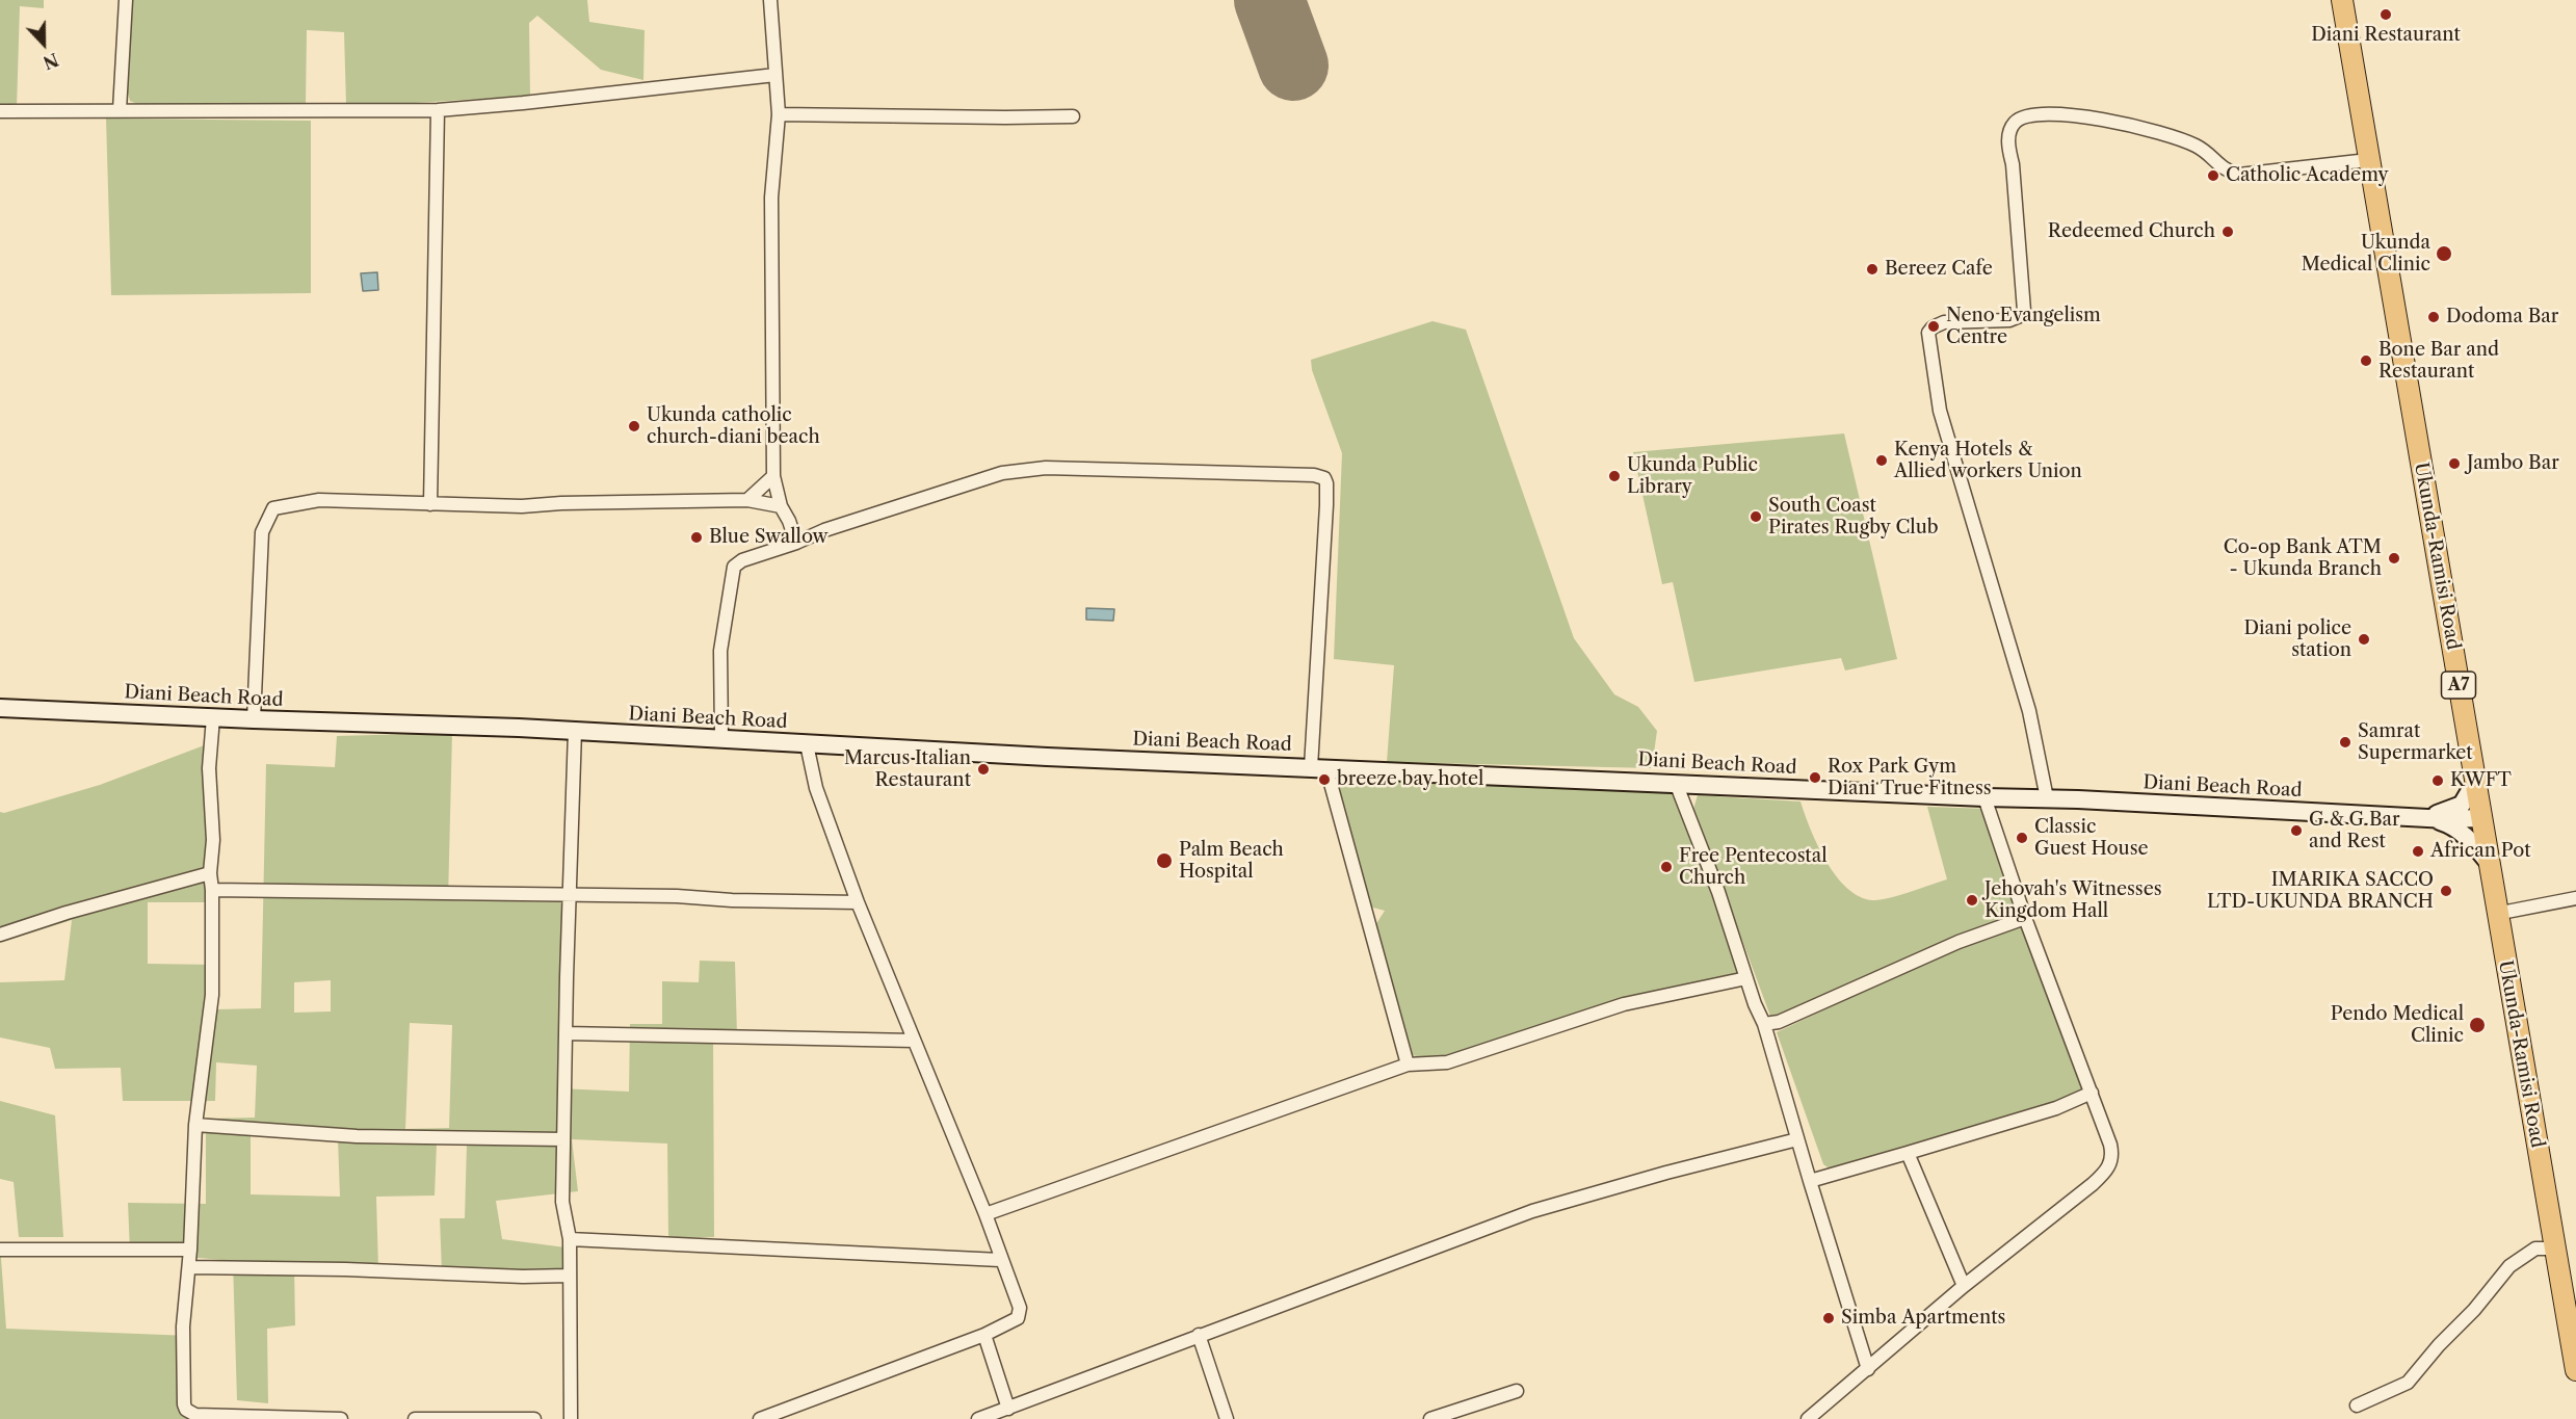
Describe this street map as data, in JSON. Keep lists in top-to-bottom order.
{
  "streets": {
    "highway": ["Ukunda-Ramisi Road", "A7"],
    "main road": ["Diani Beach Road"]
  },
  "crossings": [
    ["Ukunda-Ramisi Road", "Diani Beach Road"]
  ],
  "places": [
    "Diani Restaurant",
    "Catholic Academy",
    "Redeemed Church",
    "Ukunda Medical Clinic",
    "Bereez Cafe",
    "Dodoma Bar",
    "Neno Evangelism Centre",
    "Bone Bar and Restaurant",
    "Ukunda catholic church-diani beach",
    "Kenya Hotels & Allied workers Union",
    "Jambo Bar",
    "Ukunda Public Library",
    "South Coast Pirates Rugby Club",
    "Blue Swallow",
    "Co-op Bank ATM - Ukunda Branch",
    "Diani police station",
    "Samrat Supermarket",
    "Marcus Italian Restaurant",
    "Rox Park Gym Diani True Fitness",
    "breeze bay hotel",
    "KWFT",
    "G & G Bar and Rest",
    "Classic Guest House",
    "African Pot",
    "Palm Beach Hospital",
    "Free Pentecostal Church",
    "IMARIKA SACCO LTD-UKUNDA BRANCH",
    "Jehovah's Witnesses Kingdom Hall",
    "Pendo Medical Clinic",
    "Simba Apartments"
  ],
  "north": "bottom"
}
